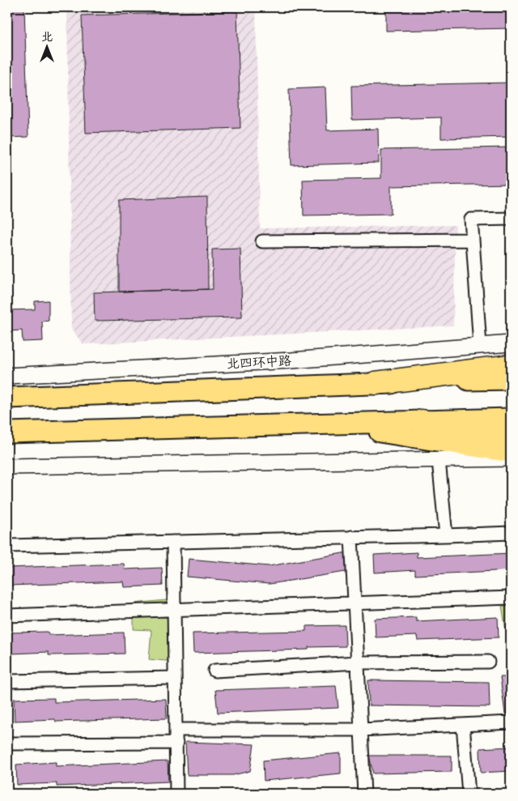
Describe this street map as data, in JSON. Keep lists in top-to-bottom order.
{
  "streets": {
    "highway": ["北四环中路"]
  },
  "north": "top"
}
